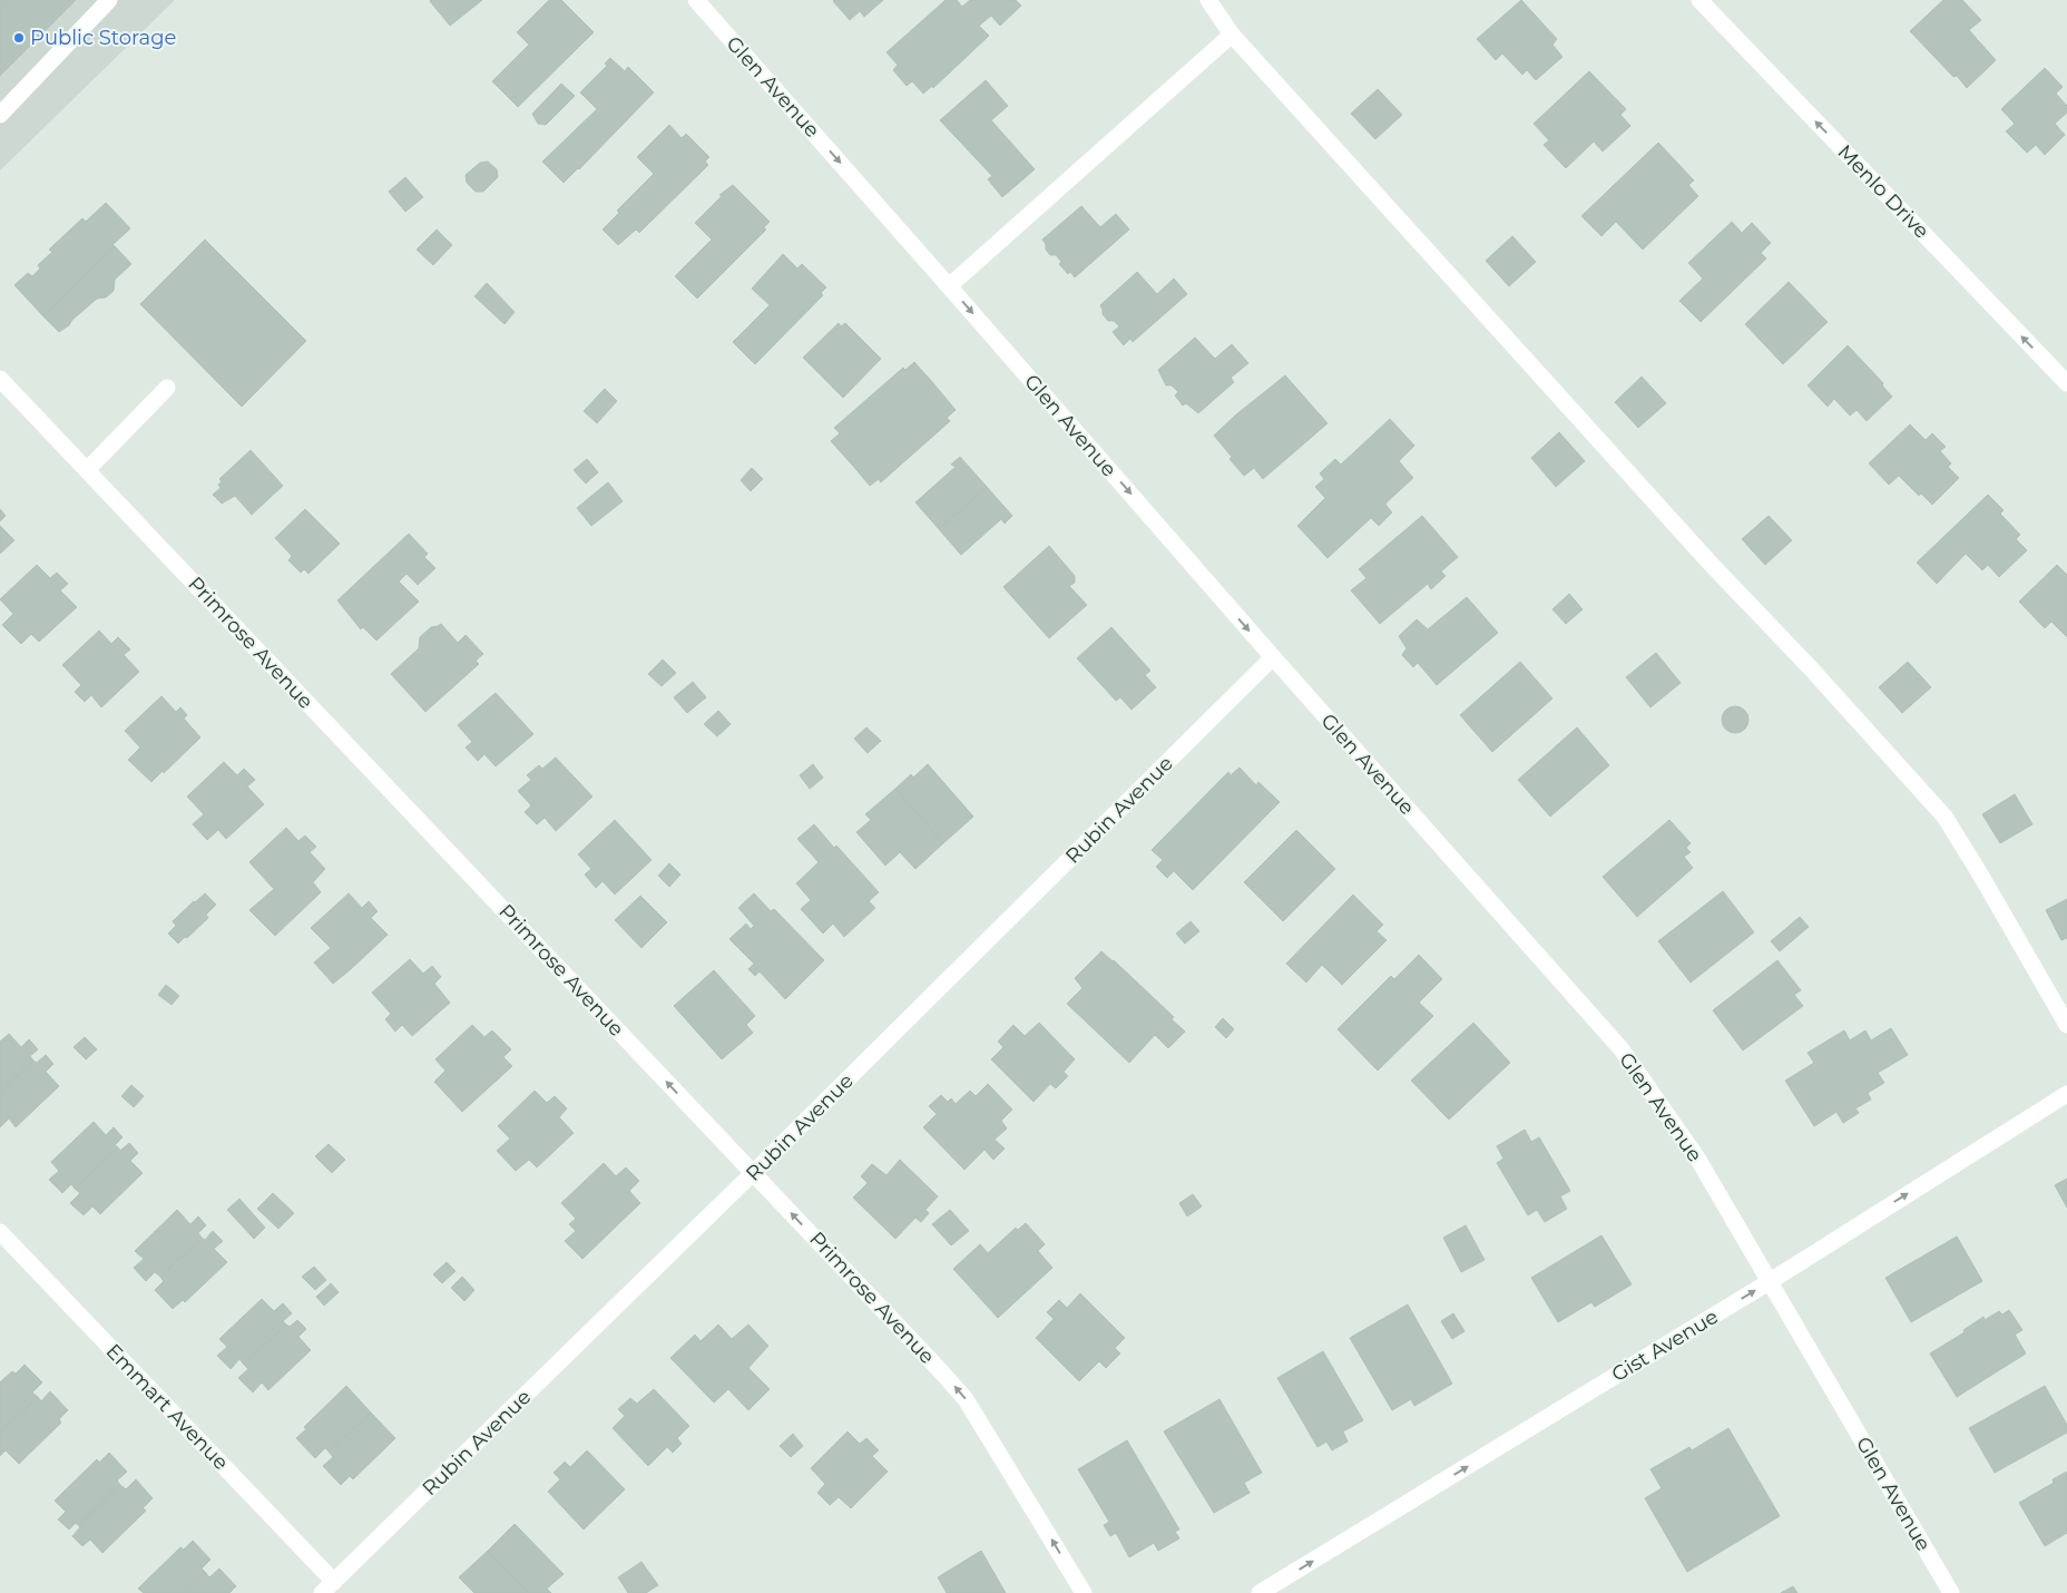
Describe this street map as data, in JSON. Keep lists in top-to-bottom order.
{
  "streets": {
    "street": [
      "Glen Avenue",
      "Menlo Drive",
      "Primrose Avenue",
      "Rubin Avenue",
      "Gist Avenue",
      "Emmart Avenue"
    ]
  },
  "crossings": [
    ["Glen Avenue", "Rubin Avenue"],
    ["Glen Avenue", "Gist Avenue"],
    ["Primrose Avenue", "Rubin Avenue"],
    ["Rubin Avenue", "Emmart Avenue"]
  ],
  "one_way": [
    "Glen Avenue",
    "Menlo Drive",
    "Primrose Avenue",
    "Gist Avenue"
  ],
  "places": ["Public Storage"]
}
